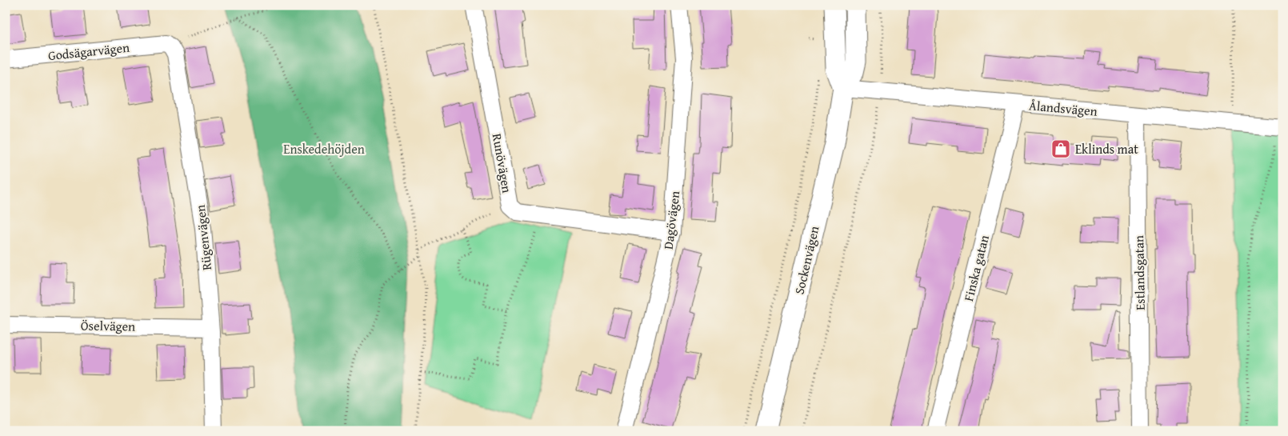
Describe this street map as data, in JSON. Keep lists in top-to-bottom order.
{
  "streets": {
    "street": [
      "Godsägarvägen",
      "Ålandsvägen",
      "Runövägen",
      "Dagövägen",
      "Rügenvägen",
      "Sockenvägen",
      "Finska gatan",
      "Estlandsgatan",
      "Öselvägen"
    ]
  },
  "crossings": [
    ["Godsägarvägen", "Rügenvägen"],
    ["Ålandsvägen", "Sockenvägen"],
    ["Ålandsvägen", "Finska gatan"],
    ["Ålandsvägen", "Estlandsgatan"],
    ["Runövägen", "Dagövägen"],
    ["Rügenvägen", "Öselvägen"]
  ],
  "parks": ["Enskedehöjden"],
  "places": {
    "shop": ["Eklinds mat"]
  }
}
